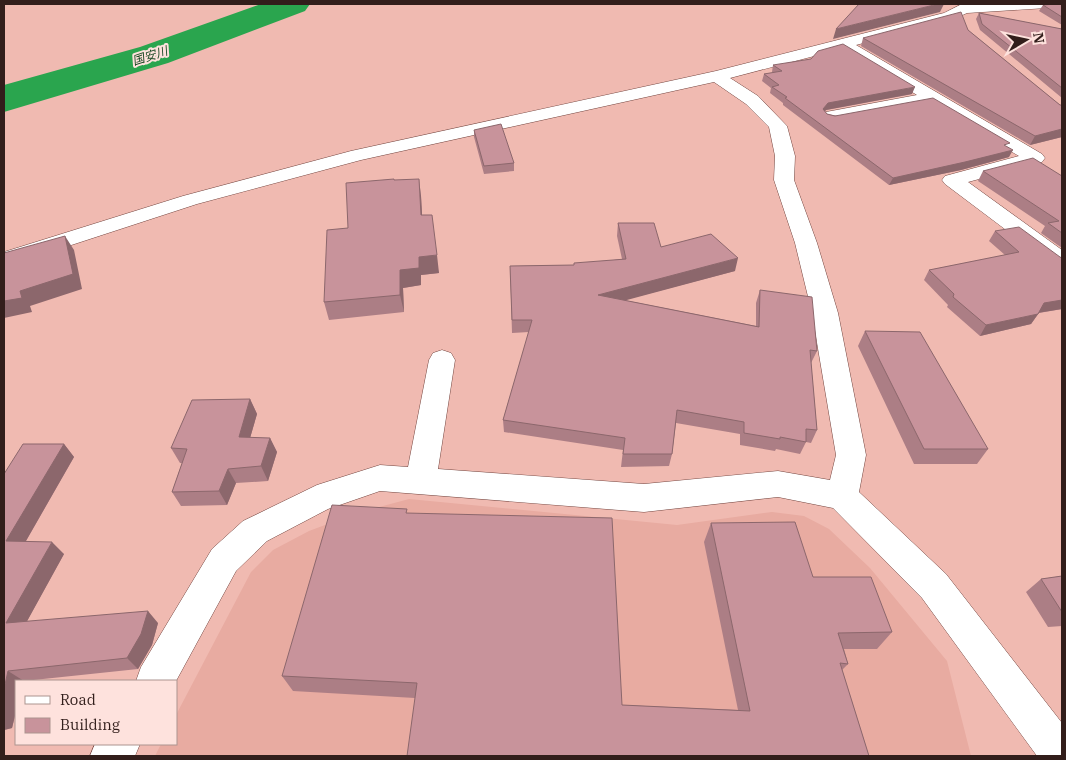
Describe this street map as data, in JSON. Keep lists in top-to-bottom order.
{
  "water": ["国安川"],
  "legend": ["Road", "Building"],
  "north": "right"
}
